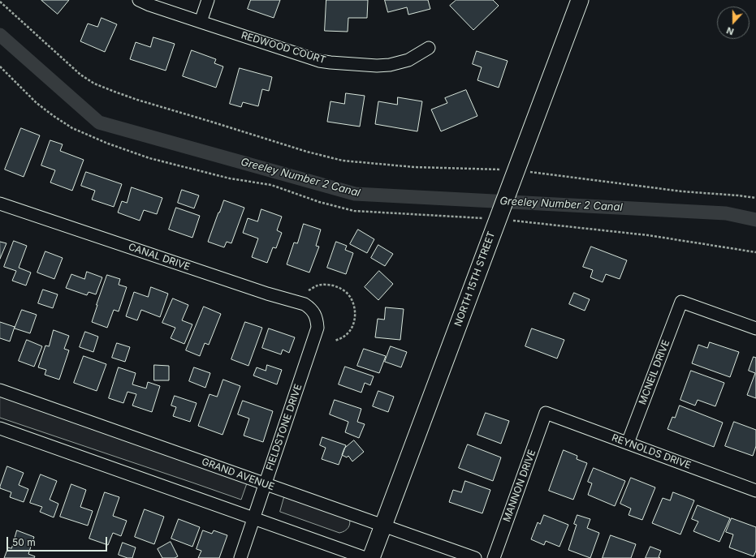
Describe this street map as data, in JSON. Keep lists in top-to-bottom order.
{
  "streets": {
    "street": [
      "REDWOOD COURT",
      "CANAL DRIVE",
      "NORTH 15TH STREET",
      "MCNEIL DRIVE",
      "FIELDSTONE DRIVE",
      "REYNOLDS DRIVE",
      "GRAND AVENUE",
      "MANNON DRIVE"
    ]
  },
  "crossings": [
    ["CANAL DRIVE", "FIELDSTONE DRIVE"],
    ["NORTH 15TH STREET", "GRAND AVENUE"],
    ["MCNEIL DRIVE", "REYNOLDS DRIVE"],
    ["FIELDSTONE DRIVE", "GRAND AVENUE"],
    ["REYNOLDS DRIVE", "MANNON DRIVE"]
  ],
  "water": ["Greeley Number 2 Canal"],
  "scale_bar": "50 m",
  "north": "bottom"
}
